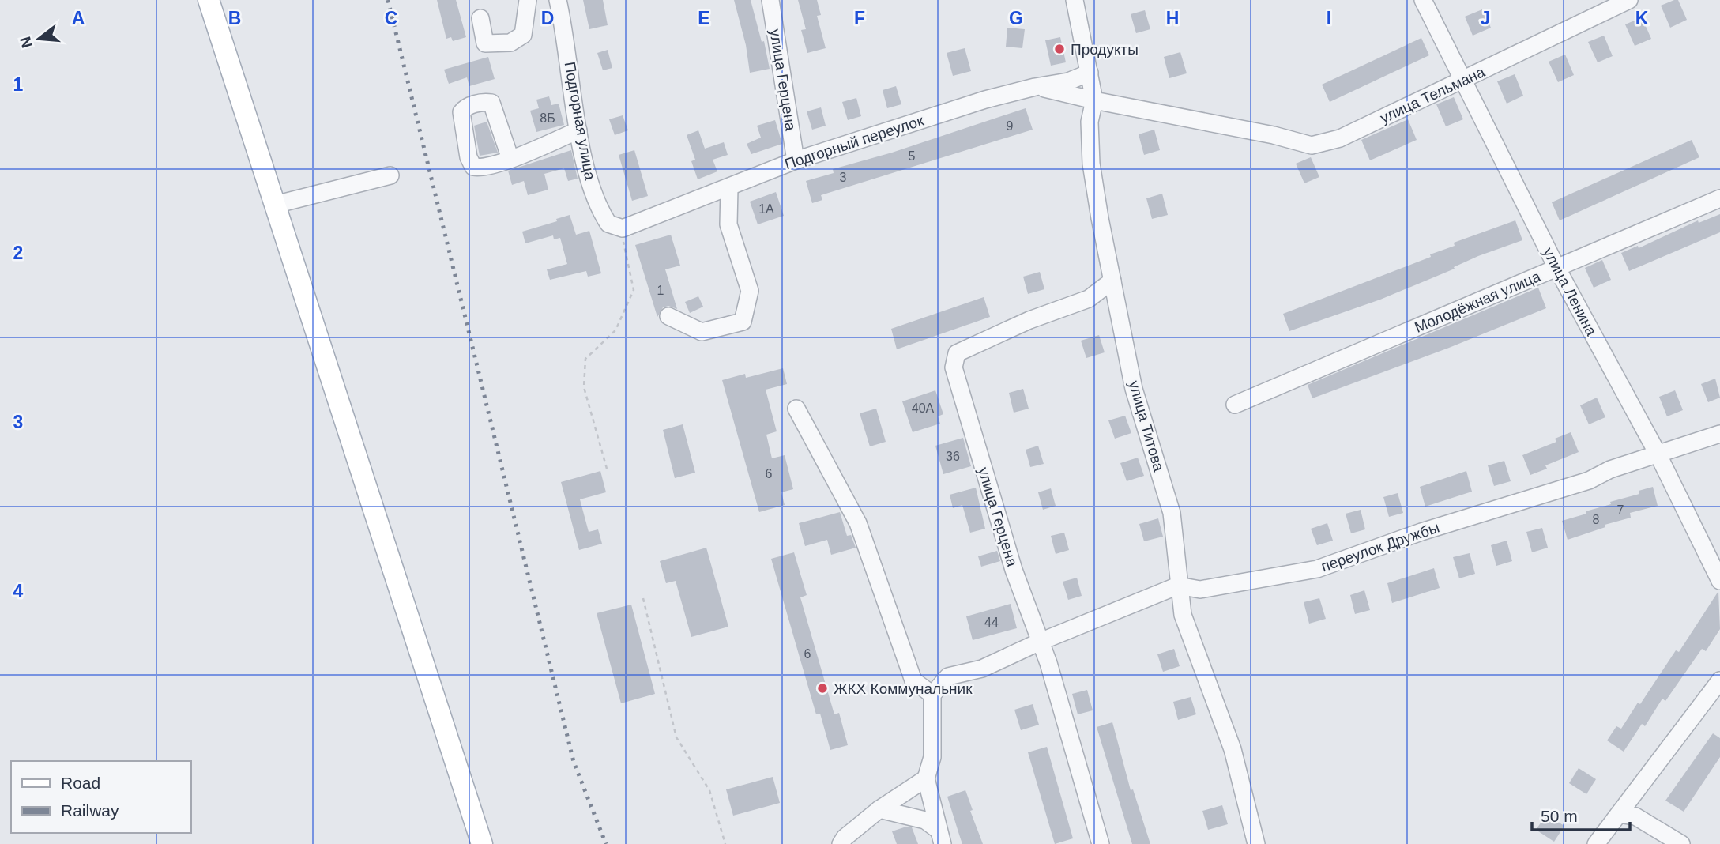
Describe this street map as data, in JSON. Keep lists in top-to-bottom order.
{
  "streets": {
    "street": [
      "улица Герцена",
      "улица Тельмана",
      "Подгорная улица",
      "Подгорный переулок",
      "улица Ленина",
      "Молодёжная улица",
      "улица Титова",
      "переулок Дружбы"
    ]
  },
  "crossings": [
    ["улица Герцена", "Подгорный переулок"],
    ["улица Герцена", "улица Титова"],
    ["улица Герцена", "переулок Дружбы"],
    ["улица Тельмана", "Подгорный переулок"],
    ["улица Тельмана", "улица Ленина"],
    ["улица Тельмана", "улица Титова"],
    ["Подгорная улица", "Подгорный переулок"],
    ["Подгорный переулок", "улица Титова"],
    ["улица Ленина", "Молодёжная улица"],
    ["улица Ленина", "переулок Дружбы"],
    ["улица Титова", "переулок Дружбы"]
  ],
  "places": ["Продукты", "ЖКХ Коммунальник"],
  "house_numbers": [
    "8Б",
    "9",
    "5",
    "3",
    "1А",
    "1",
    "40А",
    "36",
    "6",
    "7",
    "8",
    "44",
    "6"
  ],
  "legend": ["Road", "Railway"],
  "scale_bar": "50 m",
  "north": "left",
  "grid": {
    "columns": [
      "A",
      "B",
      "C",
      "D",
      "E",
      "F",
      "G",
      "H",
      "I",
      "J",
      "K"
    ],
    "rows": [
      "1",
      "2",
      "3",
      "4"
    ]
  }
}
